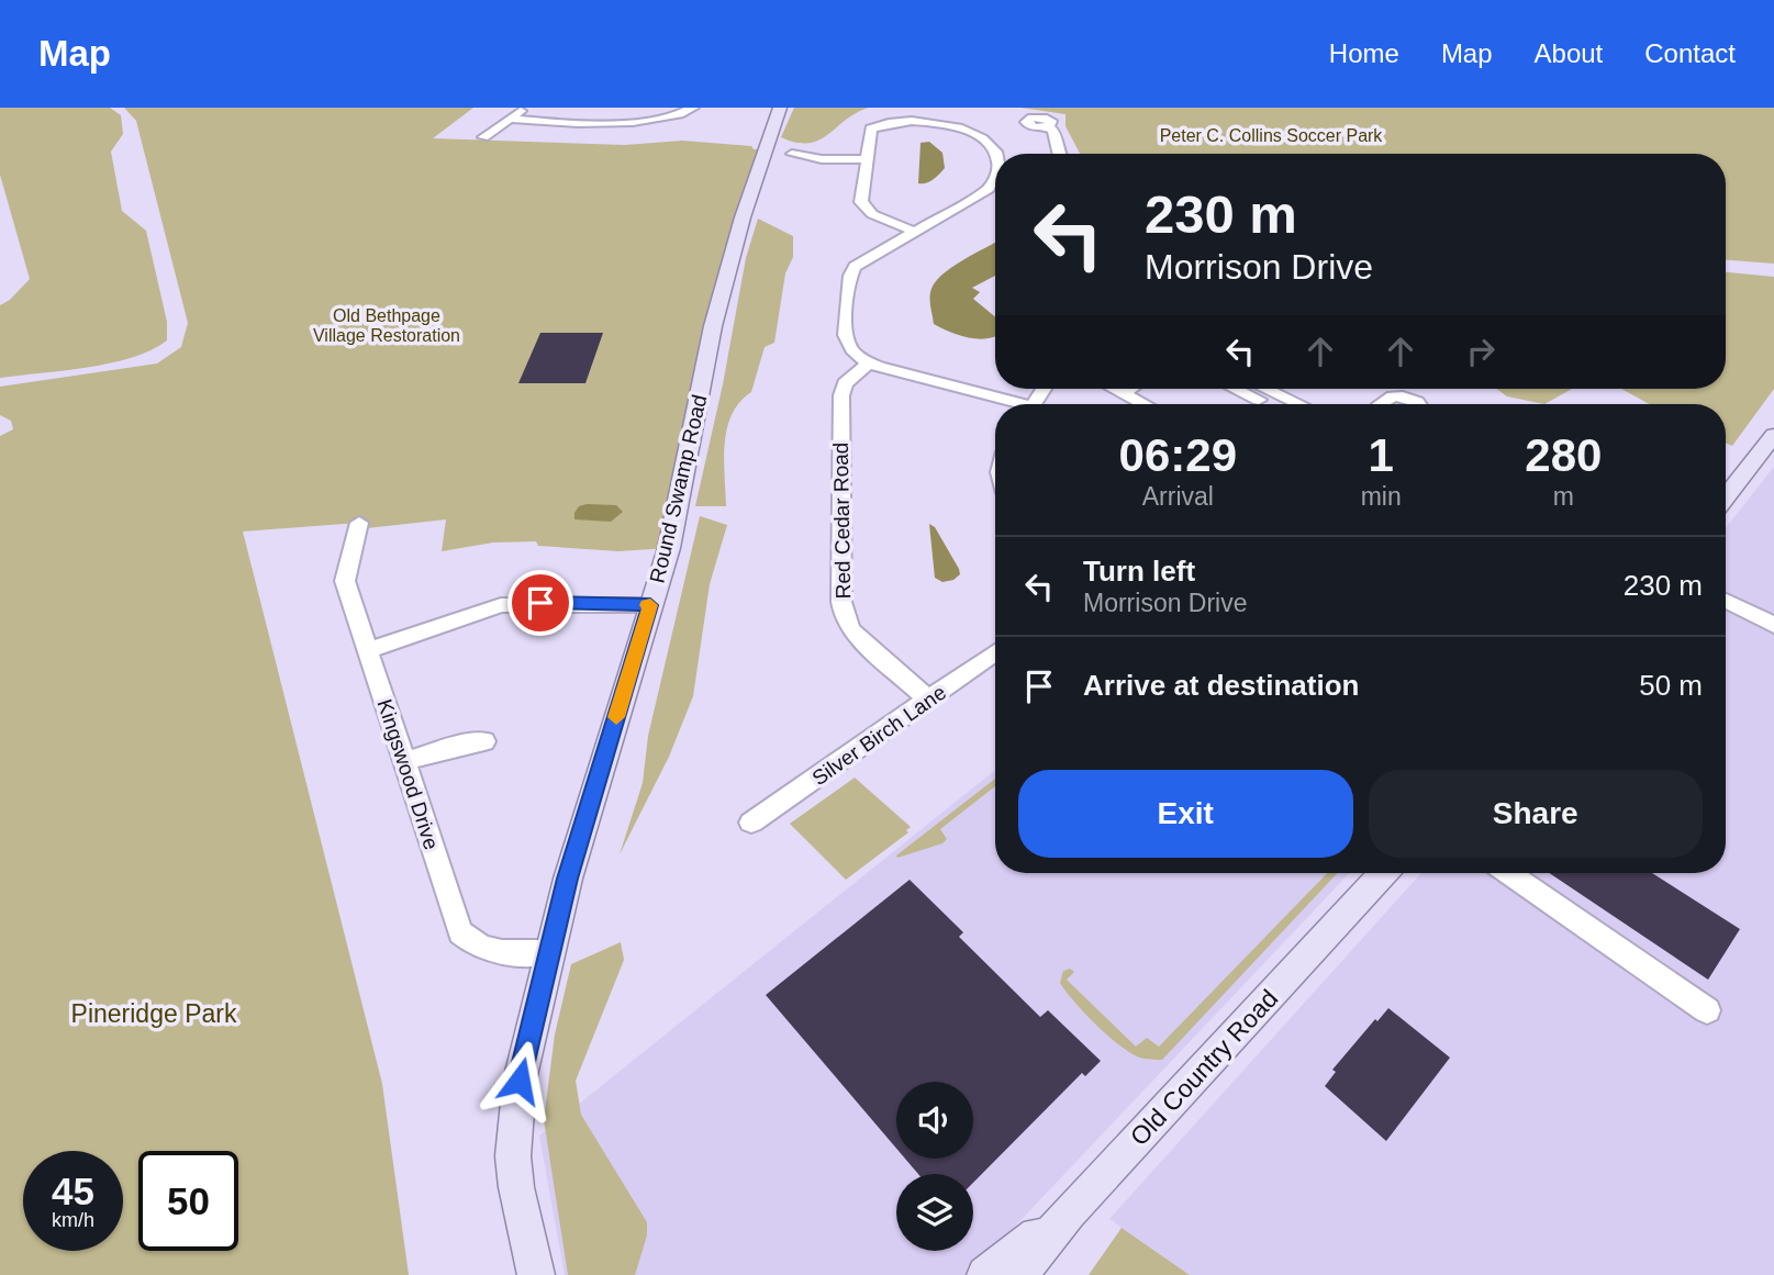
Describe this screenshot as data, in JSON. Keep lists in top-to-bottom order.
{
  "streets": {
    "main road": ["Round Swamp Road", "Old Country Road"],
    "street": ["Red Cedar Road", "Silver Birch Lane", "Kingswood Drive"]
  },
  "crossings": [
    ["Round Swamp Road", "Kingswood Drive"],
    ["Red Cedar Road", "Silver Birch Lane"]
  ],
  "parks": ["Peter C. Collins Soccer Park", "Old Bethpage Village Restoration", "Pineridge Park"],
  "page": {
    "header": "Map",
    "nav": [
      "Home",
      "Map",
      "About",
      "Contact"
    ],
    "turn": ["230 m", "Morrison Drive"],
    "eta": [
      "06:29",
      "Arrival",
      "1",
      "min",
      "280",
      "m"
    ],
    "list": [
      {
        "name": "Turn left",
        "note": "Morrison Drive",
        "value": "230 m"
      },
      {
        "name": "Arrive at destination",
        "value": "50 m"
      }
    ],
    "buttons": ["Exit", "Share"],
    "speed": "45 km/h",
    "limit": "50"
  }
}
